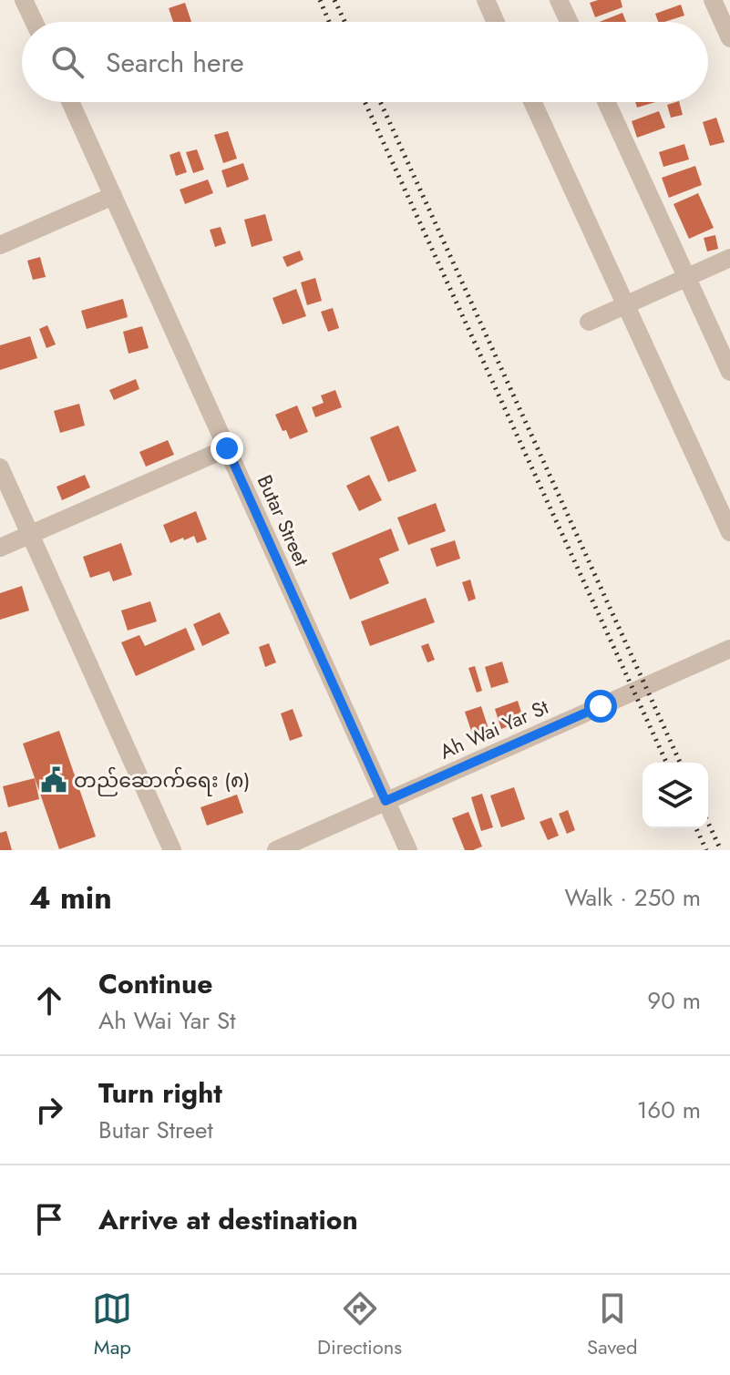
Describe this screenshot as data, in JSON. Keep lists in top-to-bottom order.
{
  "streets": {
    "street": ["Butar Street", "Ah Wai Yar St"]
  },
  "crossings": [
    ["Butar Street", "Ah Wai Yar St"]
  ],
  "places": {
    "public building": ["တည်ဆောက်ရေး (၈)"]
  },
  "page": {
    "search": "Search here",
    "heading": ["4 min", "Walk · 250 m"],
    "list": [
      ["Continue", "Ah Wai Yar St", "90 m"],
      ["Turn right", "Butar Street", "160 m"],
      "Arrive at destination"
    ],
    "nav": ["Map", "Directions", "Saved"]
  }
}
